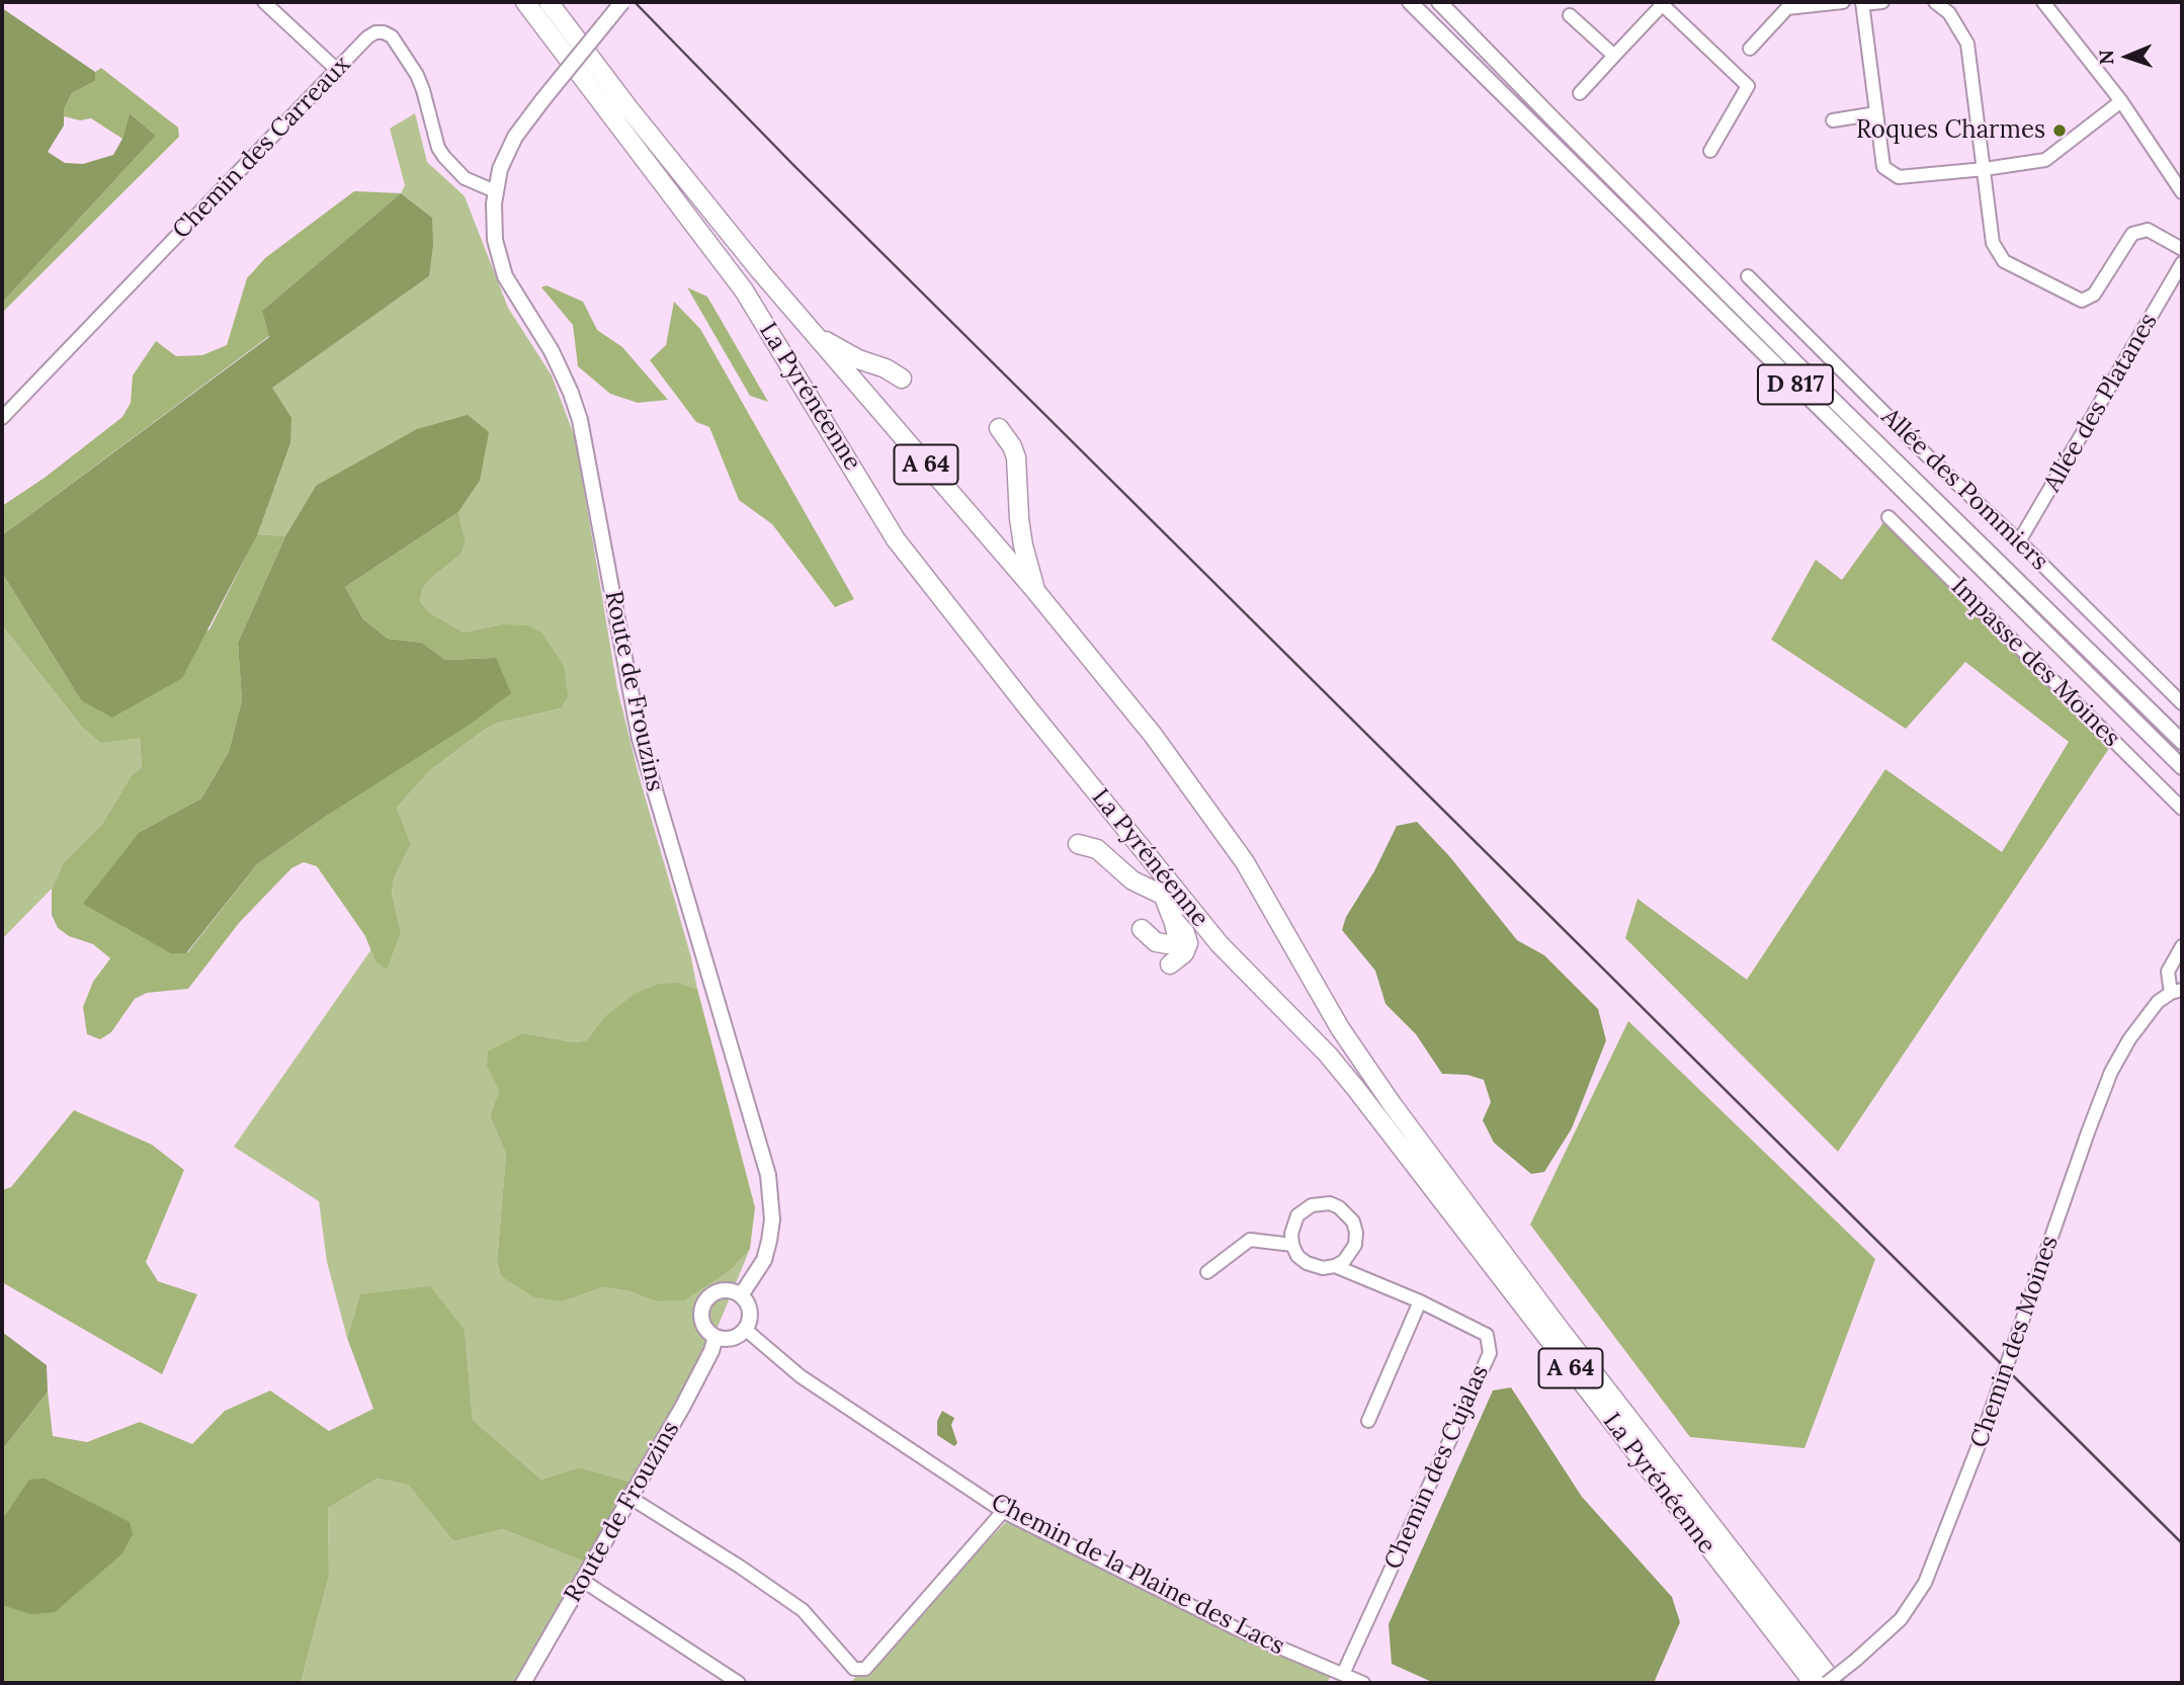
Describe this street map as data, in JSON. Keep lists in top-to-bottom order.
{
  "streets": {
    "highway": ["La Pyrénéenne", "A 64"],
    "main road": ["D 817", "Route de Frouzins"],
    "street": [
      "Chemin des Carreaux",
      "Allée des Platanes",
      "Allée des Pommiers",
      "Impasse des Moines",
      "Chemin des Moines",
      "Chemin des Cujalas",
      "Chemin de la Plaine des Lacs"
    ]
  },
  "crossings": [
    ["Chemin des Carreaux", "Route de Frouzins"],
    ["Allée des Platanes", "Allée des Pommiers"],
    ["Route de Frouzins", "Chemin de la Plaine des Lacs"],
    ["Chemin des Cujalas", "Chemin de la Plaine des Lacs"]
  ],
  "places": ["Roques Charmes"],
  "north": "left"
}
